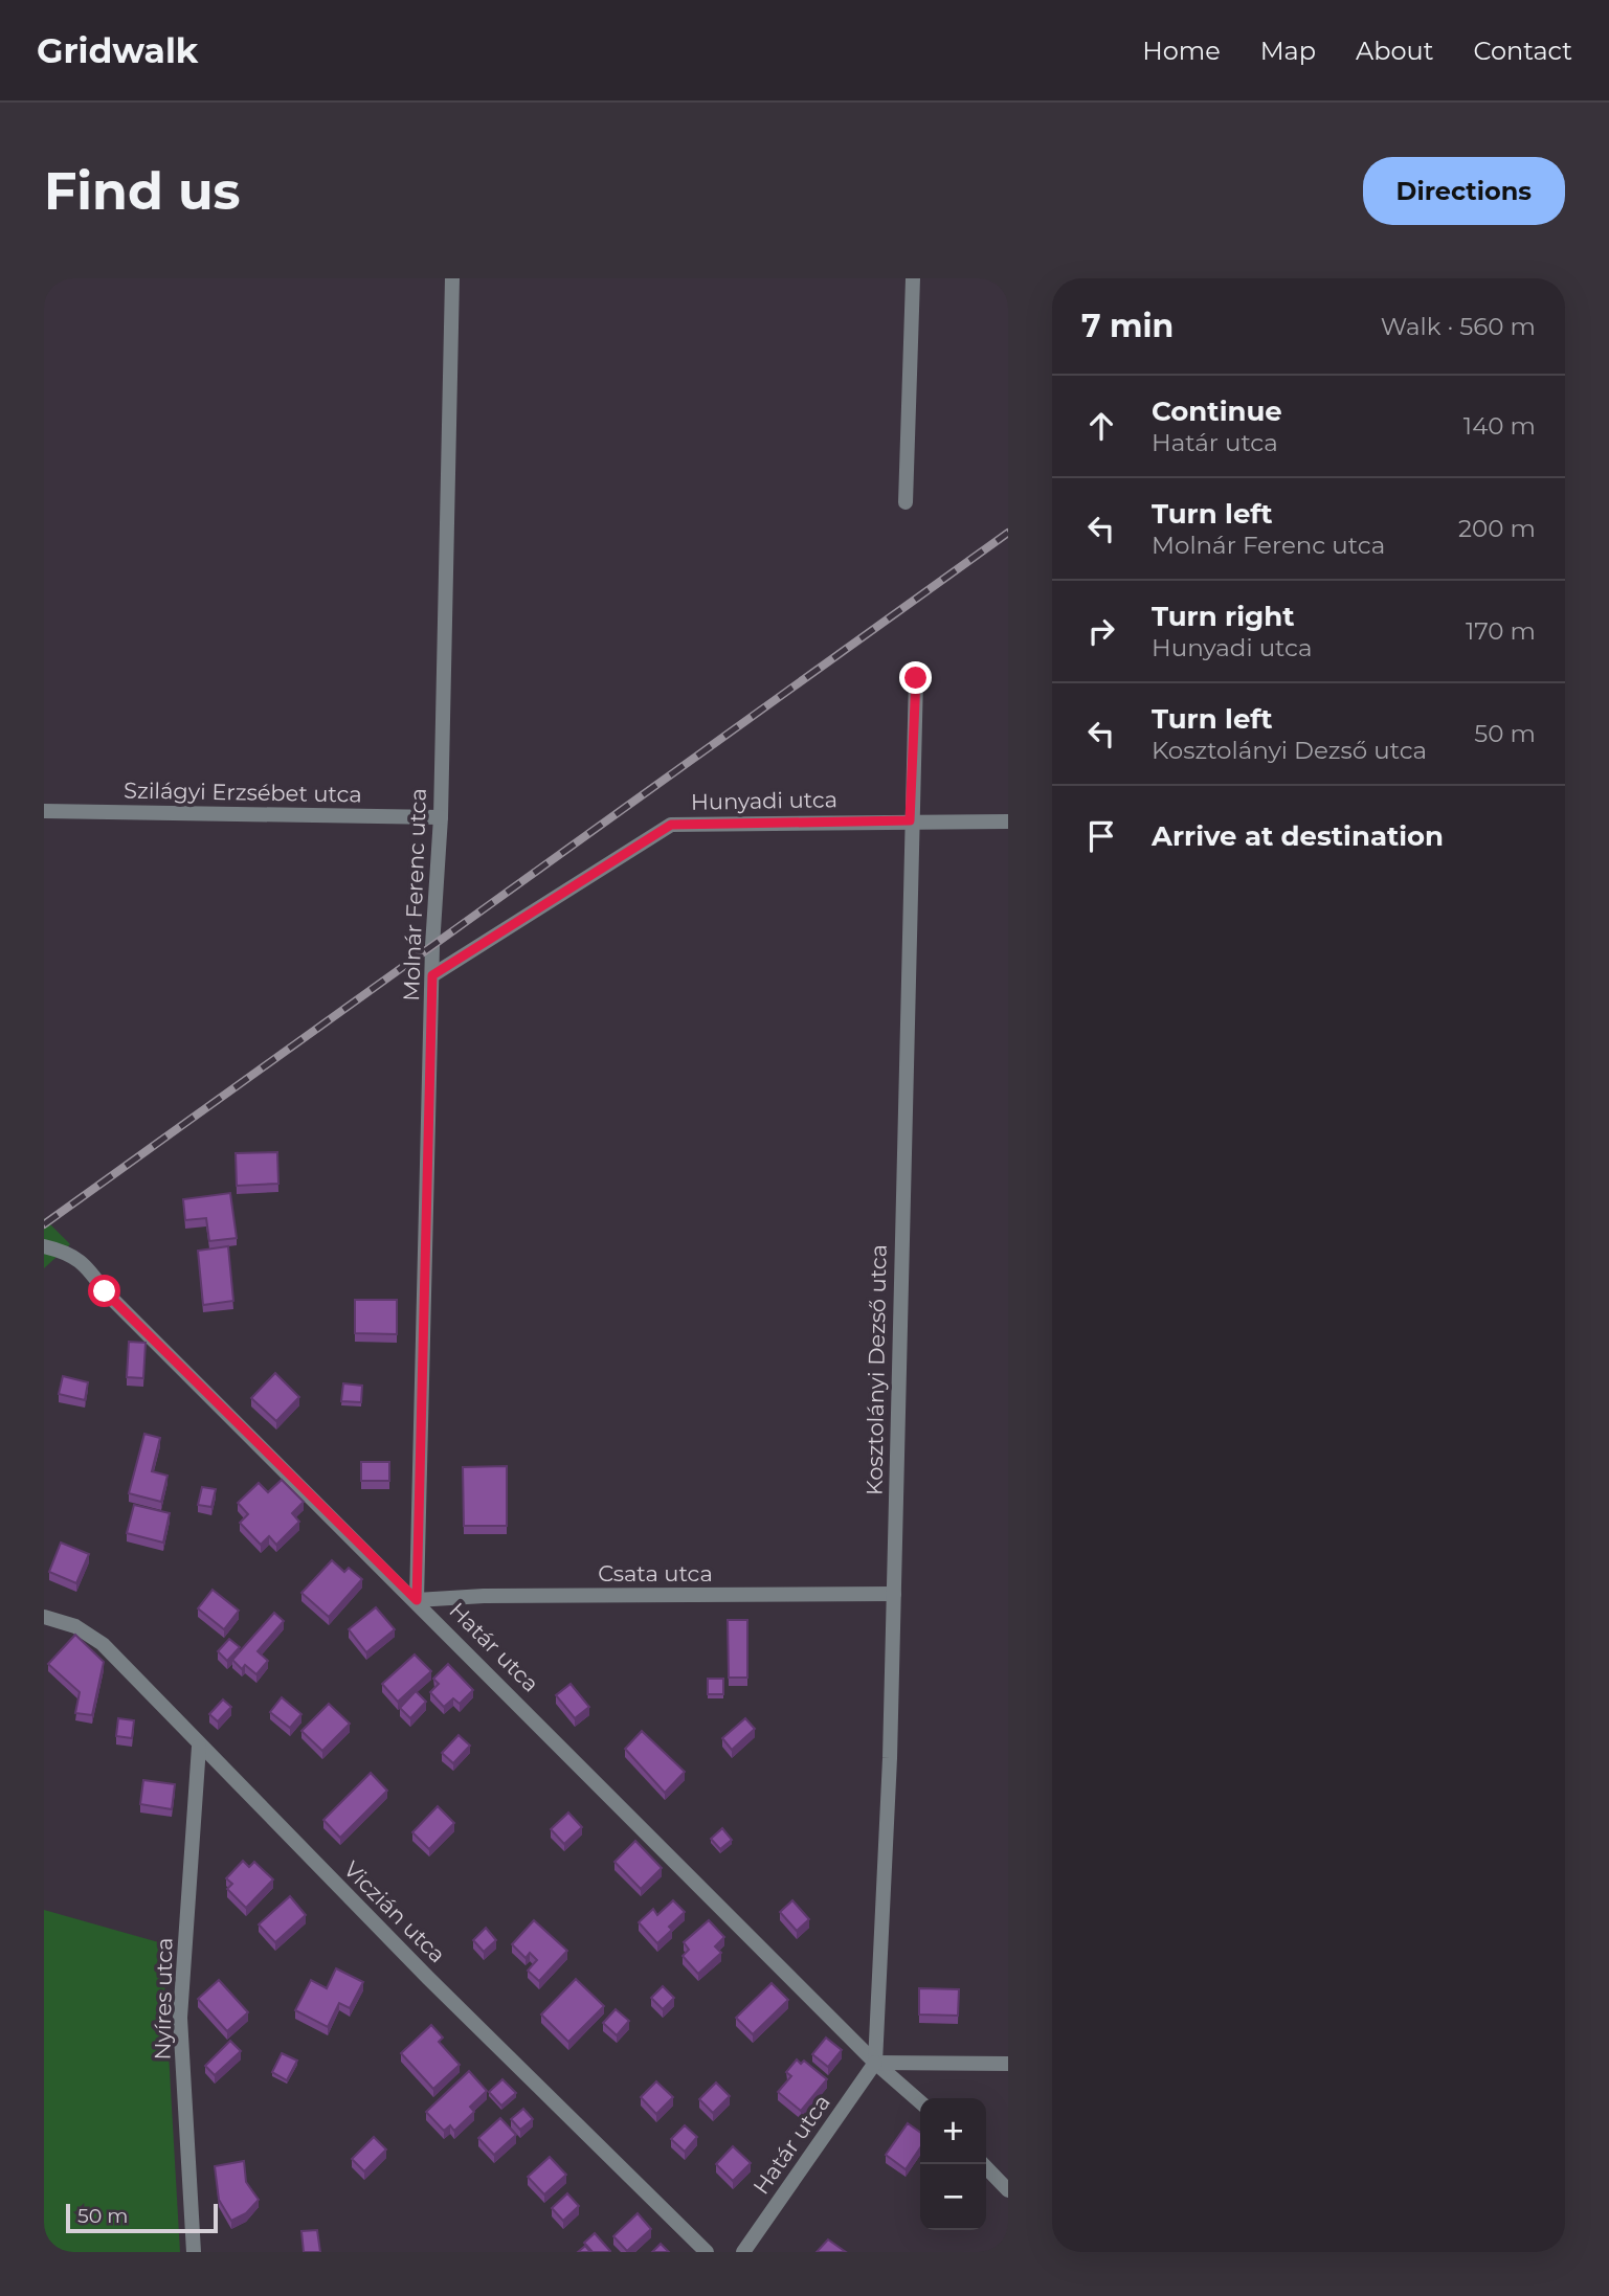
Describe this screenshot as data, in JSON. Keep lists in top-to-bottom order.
{
  "streets": {
    "street": [
      "Szilágyi Erzsébet utca",
      "Hunyadi utca",
      "Molnár Ferenc utca",
      "Kosztolányi Dezső utca",
      "Csata utca",
      "Határ utca",
      "Viczián utca",
      "Nyíres utca"
    ]
  },
  "crossings": [
    ["Szilágyi Erzsébet utca", "Molnár Ferenc utca"],
    ["Hunyadi utca", "Molnár Ferenc utca"],
    ["Hunyadi utca", "Kosztolányi Dezső utca"],
    ["Molnár Ferenc utca", "Csata utca"],
    ["Molnár Ferenc utca", "Határ utca"],
    ["Kosztolányi Dezső utca", "Csata utca"],
    ["Kosztolányi Dezső utca", "Határ utca"],
    ["Csata utca", "Határ utca"],
    ["Viczián utca", "Nyíres utca"]
  ],
  "scale_bar": "50 m",
  "page": {
    "header": "Gridwalk",
    "nav": [
      "Home",
      "Map",
      "About",
      "Contact"
    ],
    "buttons": "Directions",
    "title": "Find us",
    "heading": ["7 min", "Walk · 560 m"],
    "list": [
      ["Continue", "Határ utca", "140 m"],
      ["Turn left", "Molnár Ferenc utca", "200 m"],
      ["Turn right", "Hunyadi utca", "170 m"],
      ["Turn left", "Kosztolányi Dezső utca", "50 m"],
      "Arrive at destination"
    ],
    "map_buttons": ["+", "−"],
    "scale": "50 m"
  }
}
